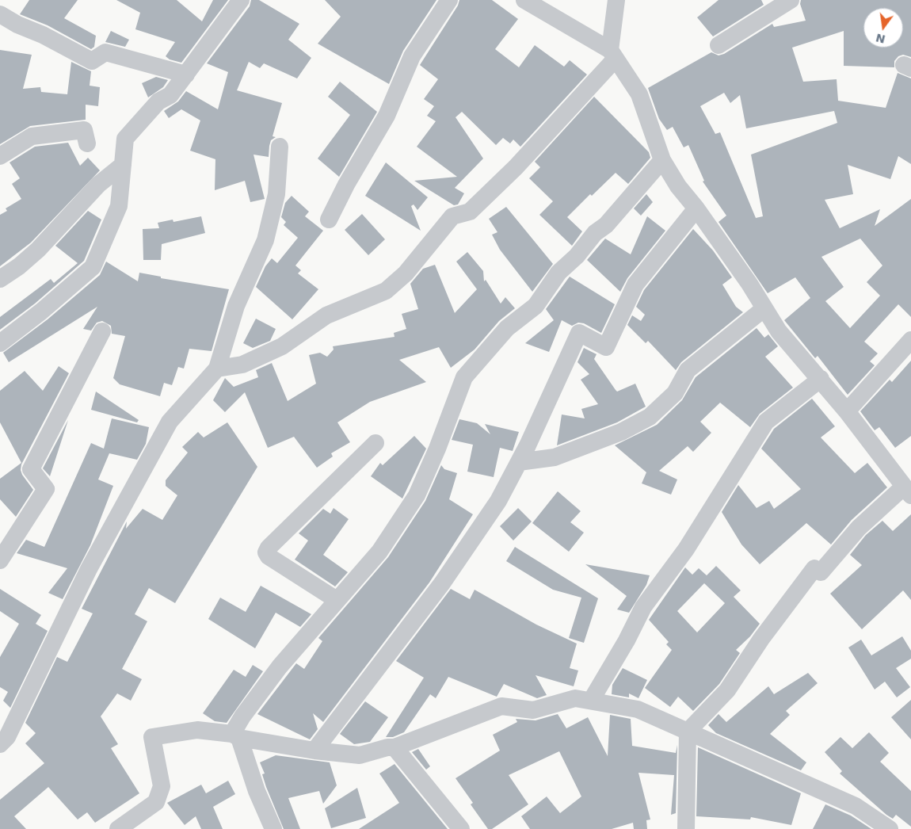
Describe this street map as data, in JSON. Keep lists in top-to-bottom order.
{
  "north": "bottom"
}
